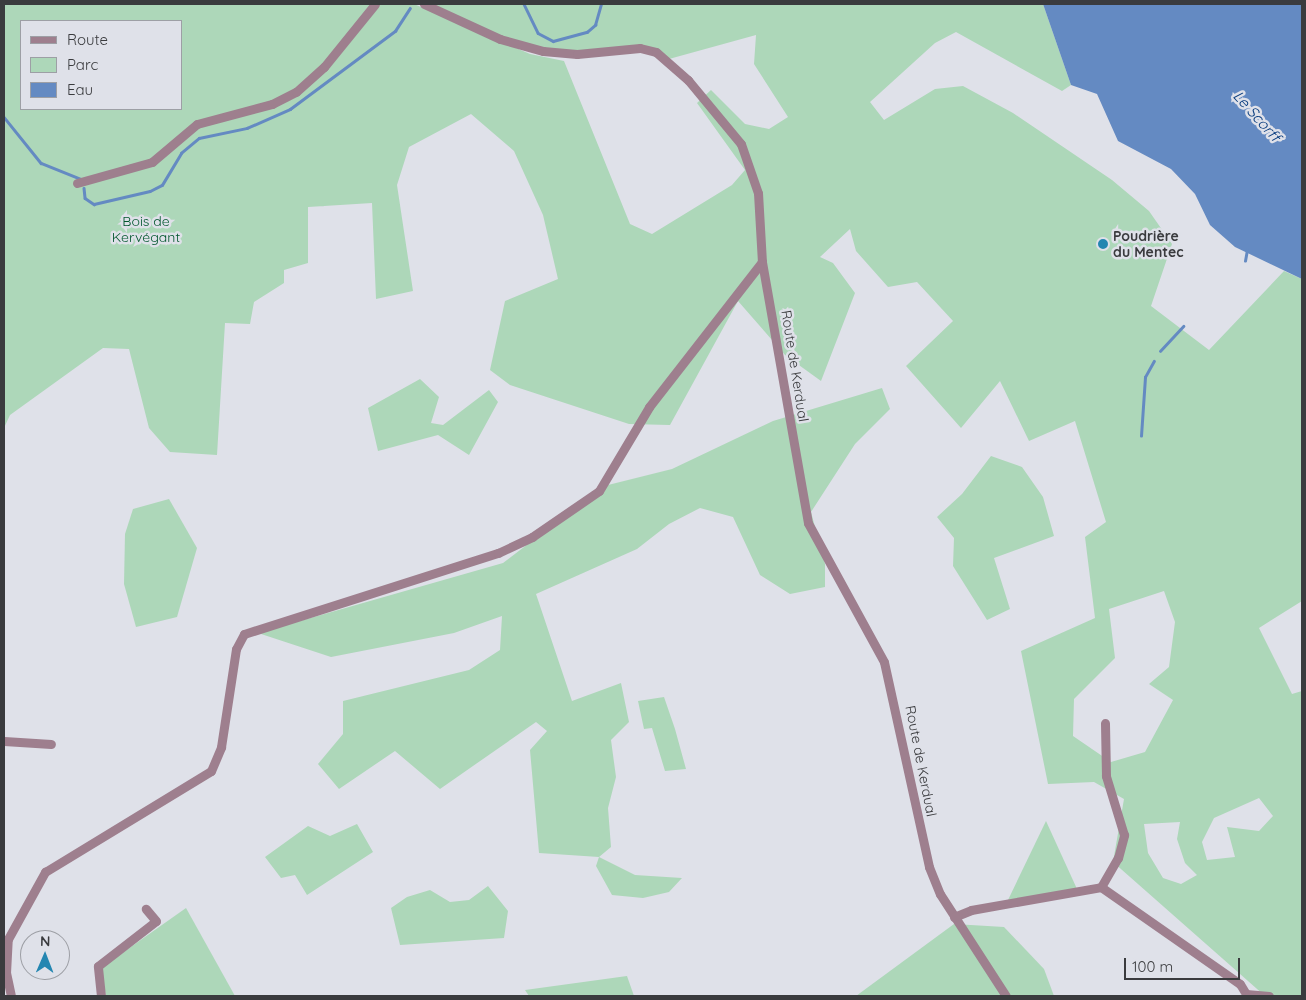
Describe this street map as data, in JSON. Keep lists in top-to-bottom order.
{
  "streets": {
    "street": ["Route de Kerdual"]
  },
  "water": ["Le Scorff"],
  "parks": ["Bois de Kervégant"],
  "places": ["Poudrière du Mentec"],
  "legend": ["Route", "Parc", "Eau"],
  "scale_bar": "100 m",
  "north": "top"
}
